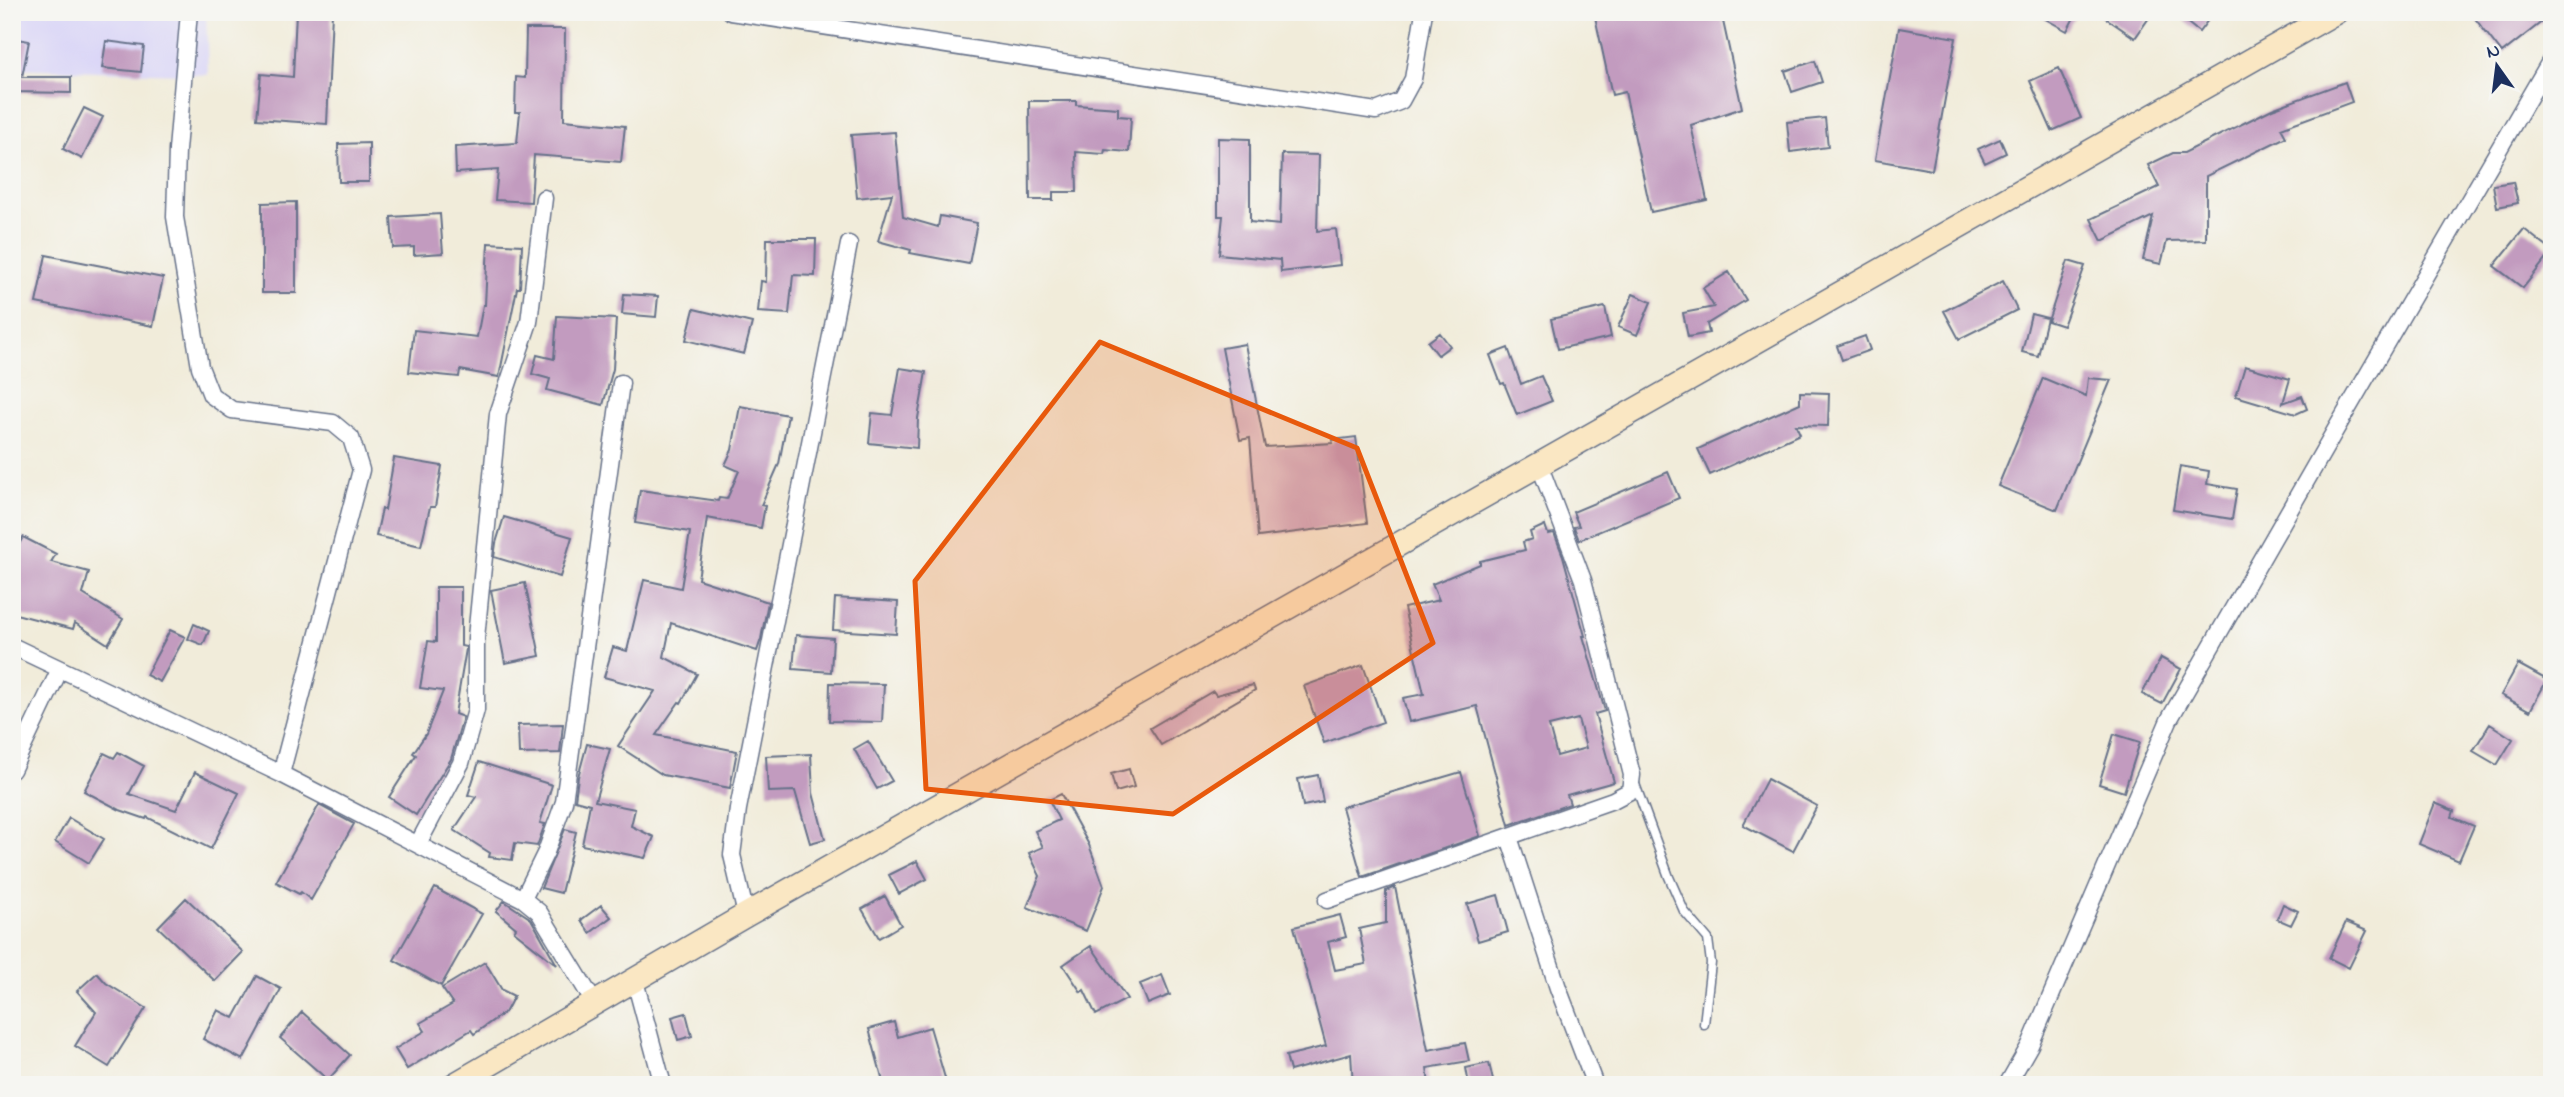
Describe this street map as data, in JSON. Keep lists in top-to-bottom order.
{
  "north": "top"
}
